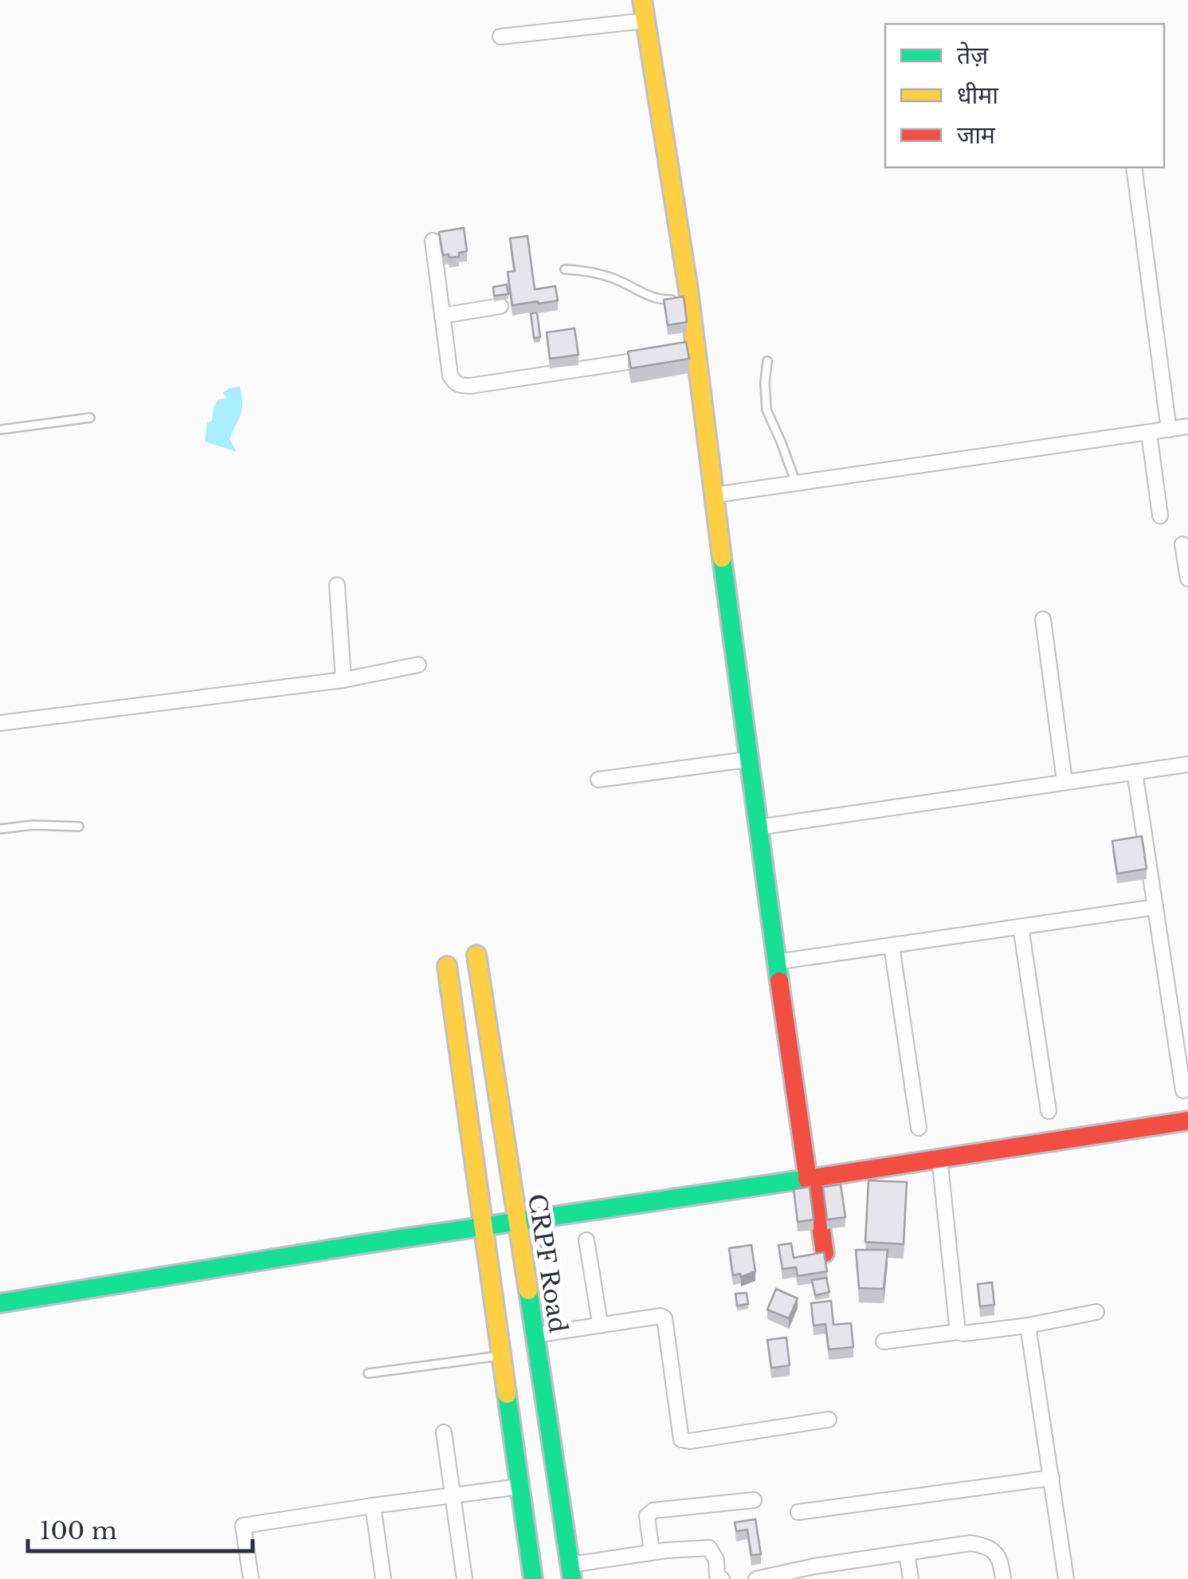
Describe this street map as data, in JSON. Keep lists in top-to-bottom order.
{
  "streets": {
    "street": ["CRPF Road"]
  },
  "legend": ["तेज़", "धीमा", "जाम"],
  "scale_bar": "100 m"
}
